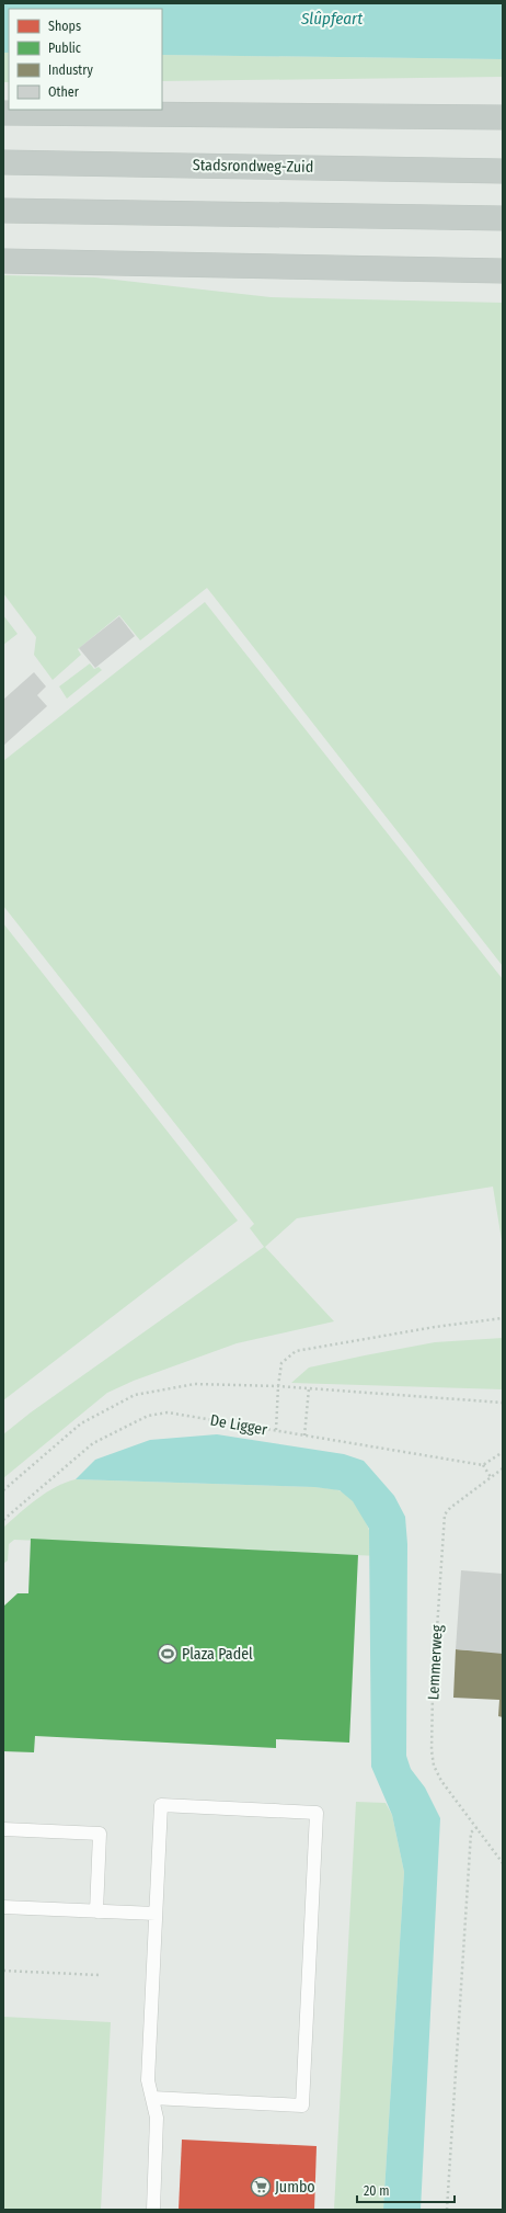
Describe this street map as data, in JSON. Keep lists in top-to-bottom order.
{
  "streets": {
    "highway": ["Stadsrondweg-Zuid"],
    "path": ["De Ligger", "Lemmerweg"]
  },
  "water": ["Slûpfeart"],
  "places": {
    "sports": ["Plaza Padel"],
    "supermarket": ["Jumbo"]
  },
  "legend": [
    "Shops",
    "Public",
    "Industry",
    "Other"
  ],
  "scale_bar": "20 m"
}
